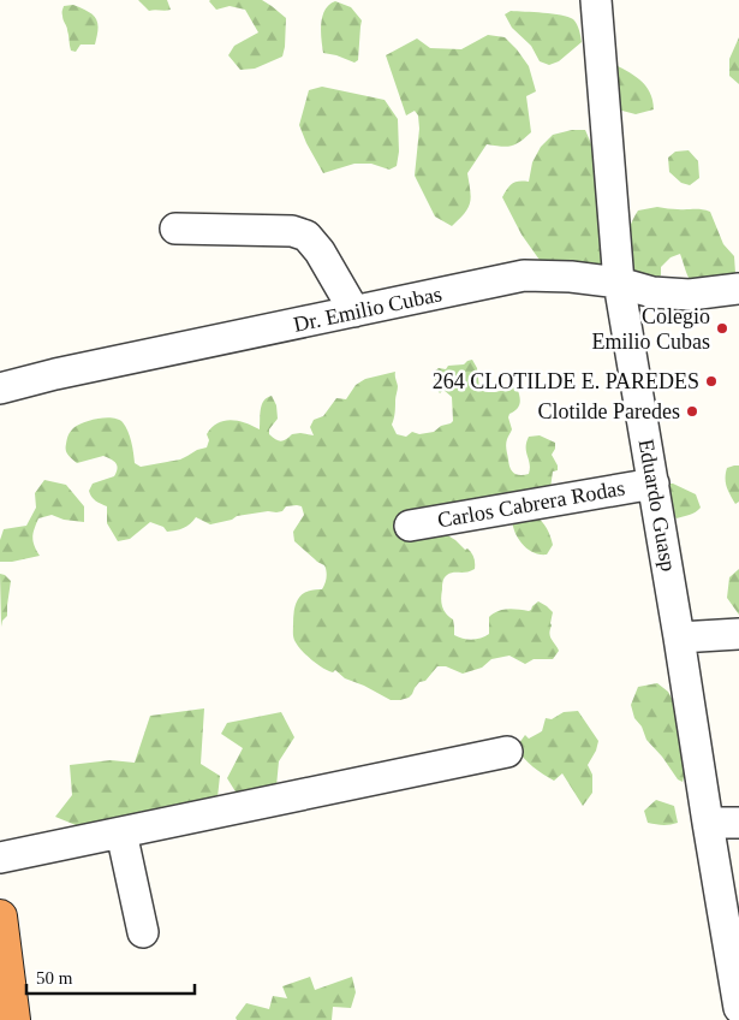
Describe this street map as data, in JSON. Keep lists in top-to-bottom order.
{
  "streets": {
    "street": ["Dr. Emilio Cubas", "Carlos Cabrera Rodas", "Eduardo Guasp"]
  },
  "crossings": [
    ["Dr. Emilio Cubas", "Eduardo Guasp"],
    ["Carlos Cabrera Rodas", "Eduardo Guasp"]
  ],
  "places": ["Colegio Emilio Cubas", "264 CLOTILDE E. PAREDES", "Clotilde Paredes"],
  "scale_bar": "50 m"
}
